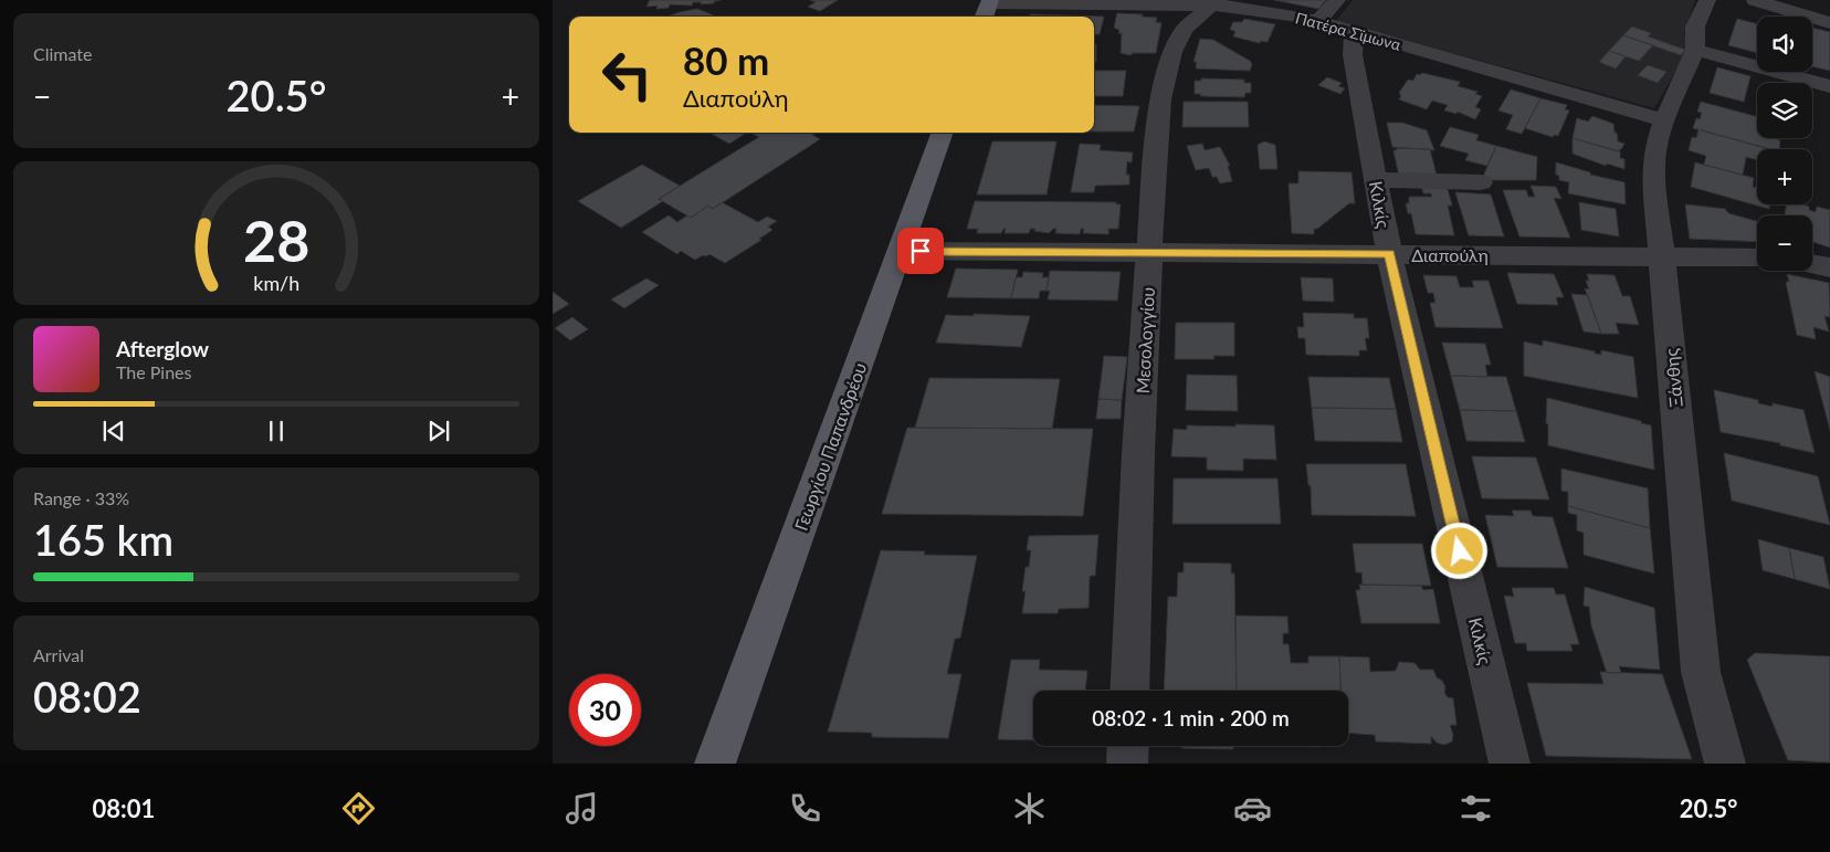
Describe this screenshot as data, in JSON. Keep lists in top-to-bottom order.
{
  "streets": {
    "main road": ["Γεωργίου Παπανδρέου"],
    "street": [
      "Πατέρα Σϊμωνα",
      "Κιλκίς",
      "Διαπούλη",
      "Μεσολογγίου",
      "Ξάνθης"
    ]
  },
  "crossings": [
    ["Πατέρα Σϊμωνα", "Κιλκίς"],
    ["Πατέρα Σϊμωνα", "Μεσολογγίου"],
    ["Πατέρα Σϊμωνα", "Ξάνθης"],
    ["Κιλκίς", "Διαπούλη"],
    ["Διαπούλη", "Μεσολογγίου"],
    ["Διαπούλη", "Ξάνθης"],
    ["Διαπούλη", "Γεωργίου Παπανδρέου"]
  ],
  "page": {
    "tile": [
      "Climate",
      ["Range · 33%", "165 km"],
      ["Arrival", "08:02"]
    ],
    "map_buttons": ["+", "−"],
    "turn": ["80 m", "Διαπούλη"],
    "heat": ["−", "20.5°", "+"],
    "song": ["Afterglow", "The Pines"],
    "limit": "30",
    "trip": "08:02 · 1 min · 200 m",
    "tabs": ["08:01", "20.5°"],
    "gauge": ["28", "km/h"]
  }
}
